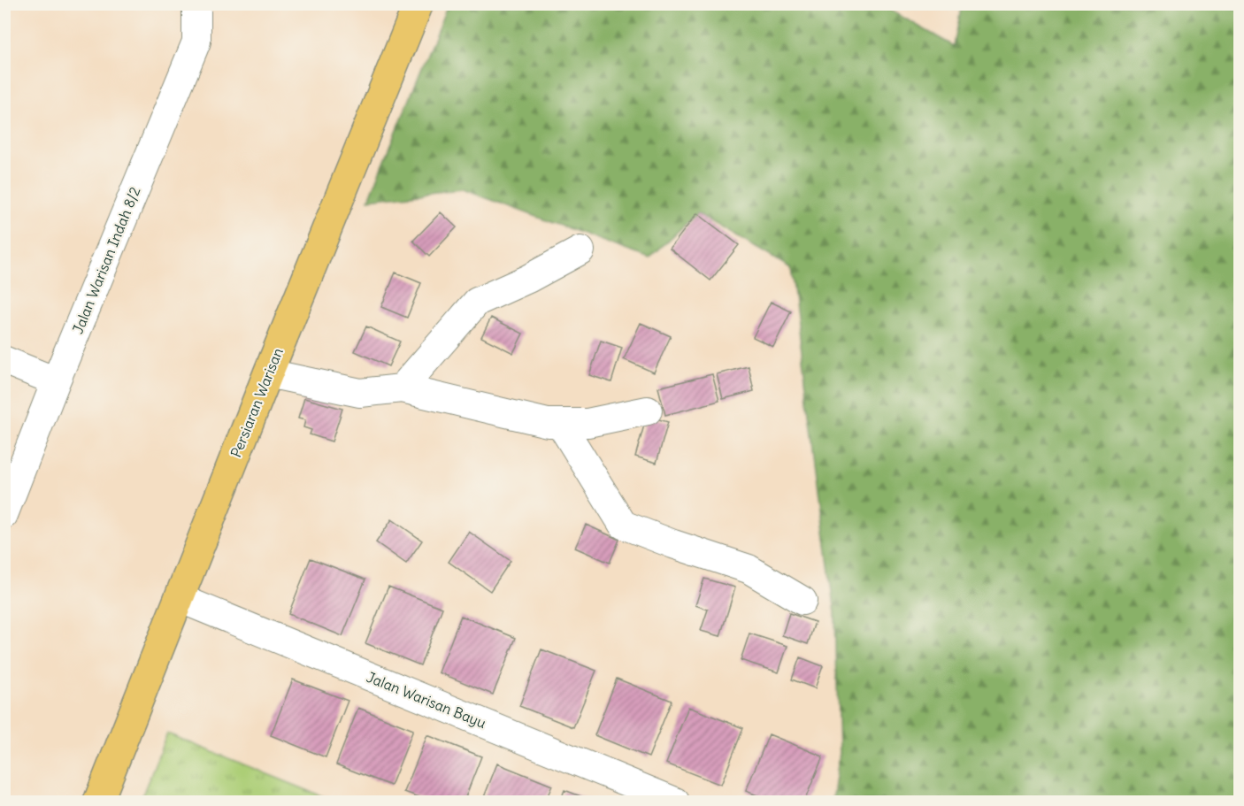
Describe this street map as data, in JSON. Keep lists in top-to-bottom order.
{
  "streets": {
    "main road": ["Persiaran Warisan"],
    "street": ["Jalan Warisan Indah 8/2", "Jalan Warisan Bayu"]
  },
  "crossings": [
    ["Persiaran Warisan", "Jalan Warisan Bayu"]
  ]
}
